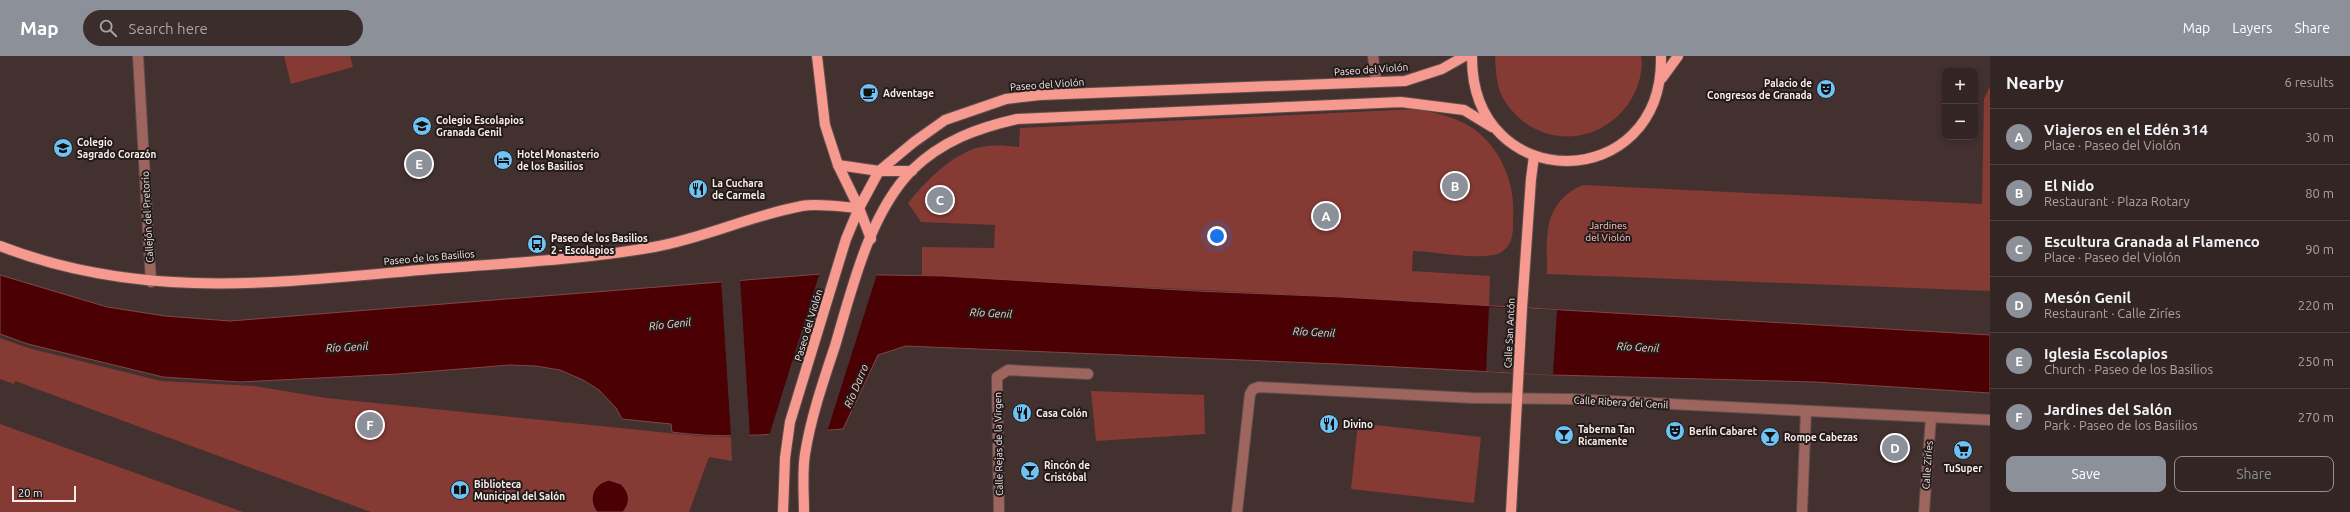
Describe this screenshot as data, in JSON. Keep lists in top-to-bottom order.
{
  "streets": {
    "main road": ["Paseo del Violón", "Paseo de los Basilios", "Calle San Antón"],
    "street": [
      "Callejón del Pretorio",
      "Calle Ribera del Genil",
      "Calle Rejas de la Virgen",
      "Calle Ziríes"
    ]
  },
  "crossings": [
    ["Paseo del Violón", "Paseo de los Basilios"],
    ["Callejón del Pretorio", "Paseo de los Basilios"],
    ["Calle San Antón", "Calle Ribera del Genil"],
    ["Calle Ribera del Genil", "Calle Ziríes"]
  ],
  "water": ["Río Genil", "Río Darro"],
  "parks": ["Jardines del Violón"],
  "places": {
    "theatre": ["Palacio de Congresos de Granada", "Berlín Cabaret"],
    "cafe": ["Adventage"],
    "school or university": ["Colegio Escolapios Granada Genil", "Colegio Sagrado Corazón"],
    "hotel": ["Hotel Monasterio de los Basilios"],
    "restaurant": ["La Cuchara de Carmela", "Casa Colón", "Divino"],
    "bus stop": ["Paseo de los Basilios 2 - Escolapios"],
    "bar": ["Taberna Tan Ricamente", "Rompe Cabezas", "Rincón de Cristóbal"],
    "supermarket": ["TuSuper"],
    "library": ["Biblioteca Municipal del Salón"]
  },
  "scale_bar": "20 m",
  "page": {
    "header": "Map",
    "search": "Search here",
    "nav": ["Map", "Layers", "Share"],
    "heading": ["Nearby", "6 results"],
    "map_buttons": ["+", "−"],
    "list": [
      {
        "mark": "A",
        "name": "Viajeros en el Edén 314",
        "note": "Place · Paseo del Violón",
        "value": "30 m"
      },
      {
        "mark": "B",
        "name": "El Nido",
        "note": "Restaurant · Plaza Rotary",
        "value": "80 m"
      },
      {
        "mark": "C",
        "name": "Escultura Granada al Flamenco",
        "note": "Place · Paseo del Violón",
        "value": "90 m"
      },
      {
        "mark": "D",
        "name": "Mesón Genil",
        "note": "Restaurant · Calle Ziríes",
        "value": "220 m"
      },
      {
        "mark": "E",
        "name": "Iglesia Escolapios",
        "note": "Church · Paseo de los Basilios",
        "value": "250 m"
      },
      {
        "mark": "F",
        "name": "Jardines del Salón",
        "note": "Park · Paseo de los Basilios",
        "value": "270 m"
      }
    ],
    "pins": [
      "E",
      "B",
      "C",
      "A",
      "F",
      "D"
    ],
    "buttons": ["Save", "Share"],
    "scale": "20 m"
  }
}
